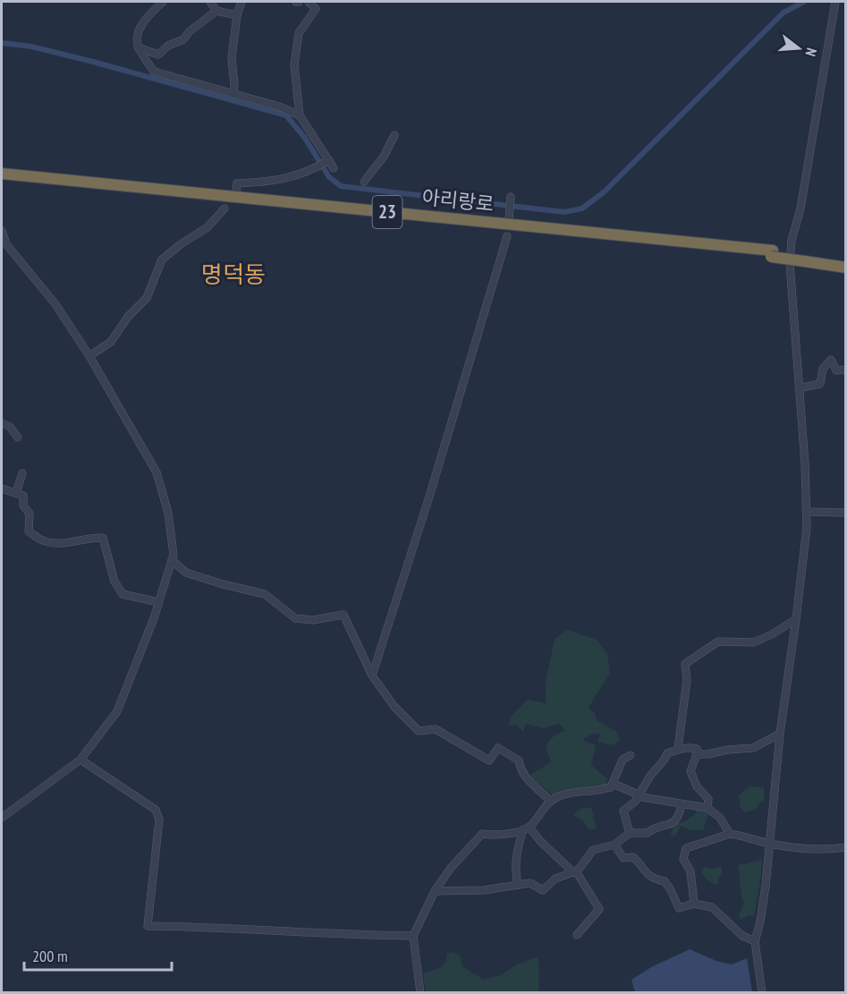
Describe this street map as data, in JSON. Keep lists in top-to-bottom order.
{
  "streets": {
    "highway": ["아리랑로", "23"]
  },
  "districts": ["명덕동"],
  "scale_bar": "200 m",
  "north": "right"
}
